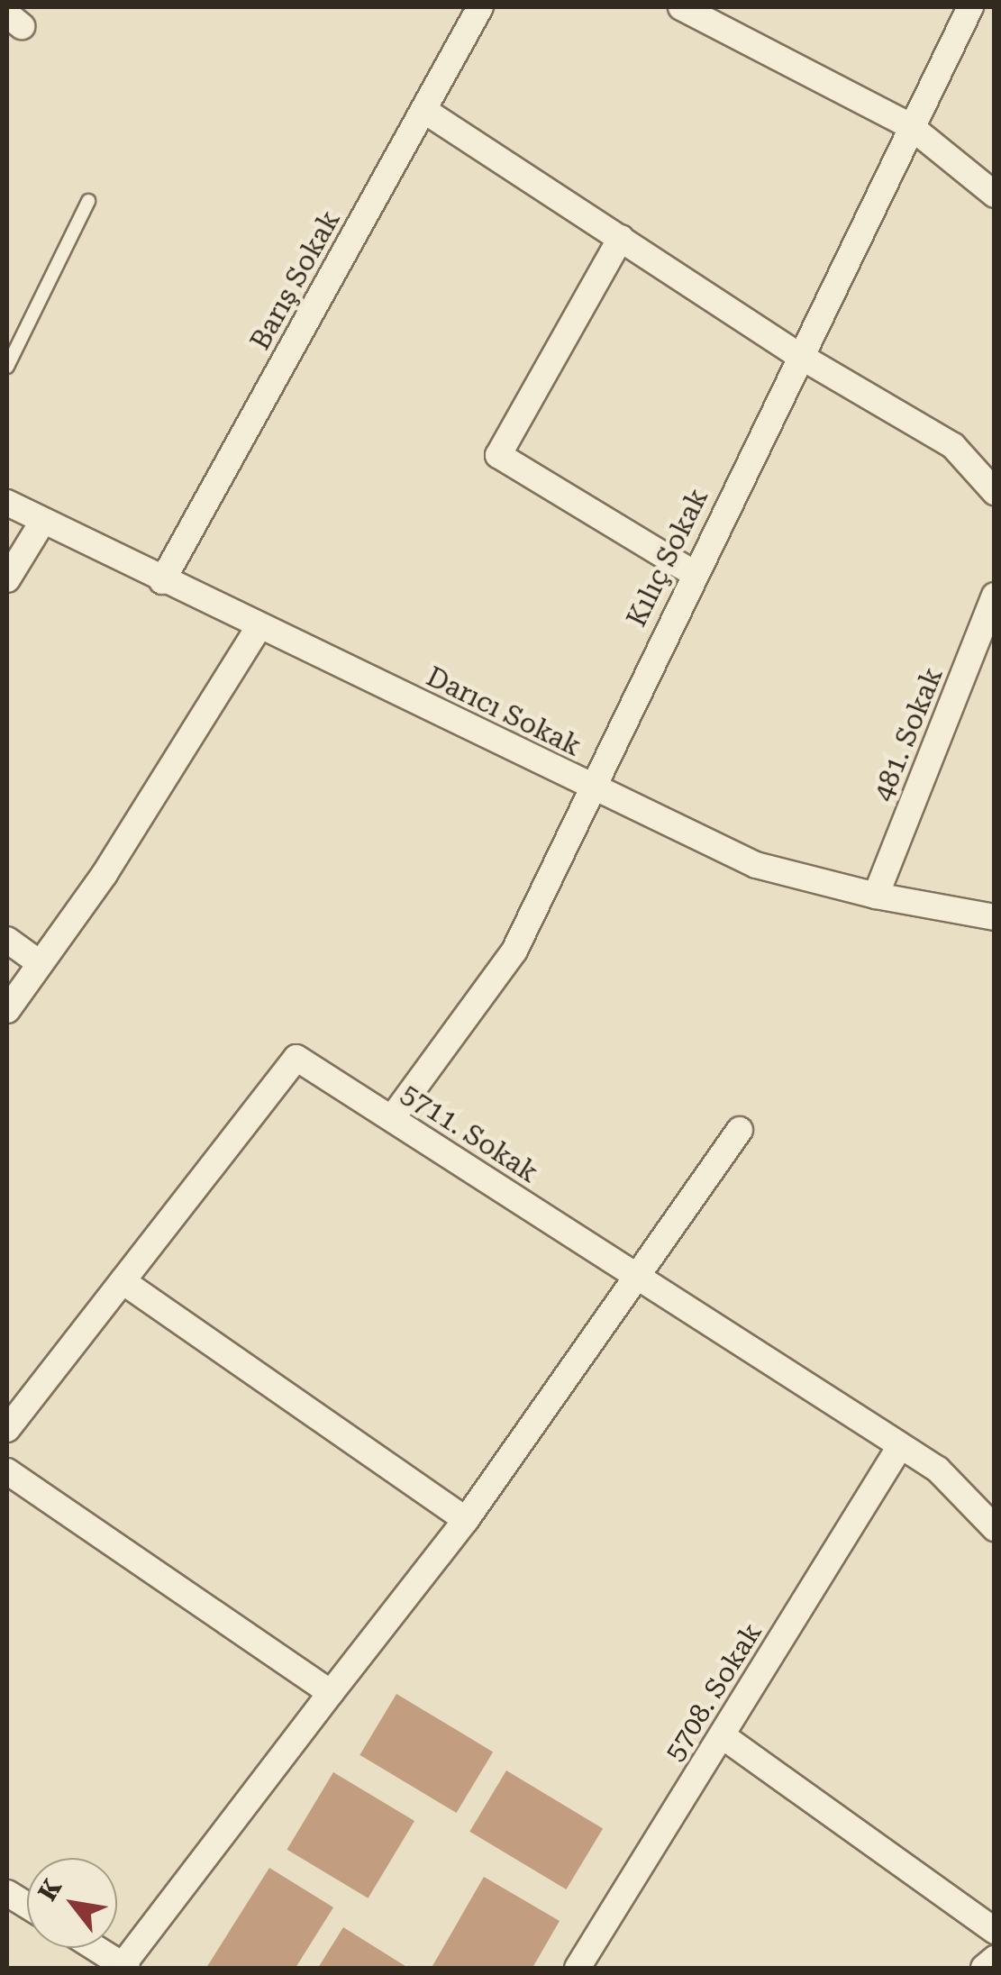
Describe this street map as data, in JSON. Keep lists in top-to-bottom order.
{
  "streets": {
    "street": [
      "Barış Sokak",
      "Kılıç Sokak",
      "Darıcı Sokak",
      "481. Sokak",
      "5711. Sokak",
      "5708. Sokak"
    ]
  },
  "crossings": [
    ["Barış Sokak", "Darıcı Sokak"],
    ["Kılıç Sokak", "Darıcı Sokak"],
    ["Kılıç Sokak", "5711. Sokak"],
    ["Darıcı Sokak", "481. Sokak"],
    ["5711. Sokak", "5708. Sokak"]
  ],
  "north": "top left"
}
